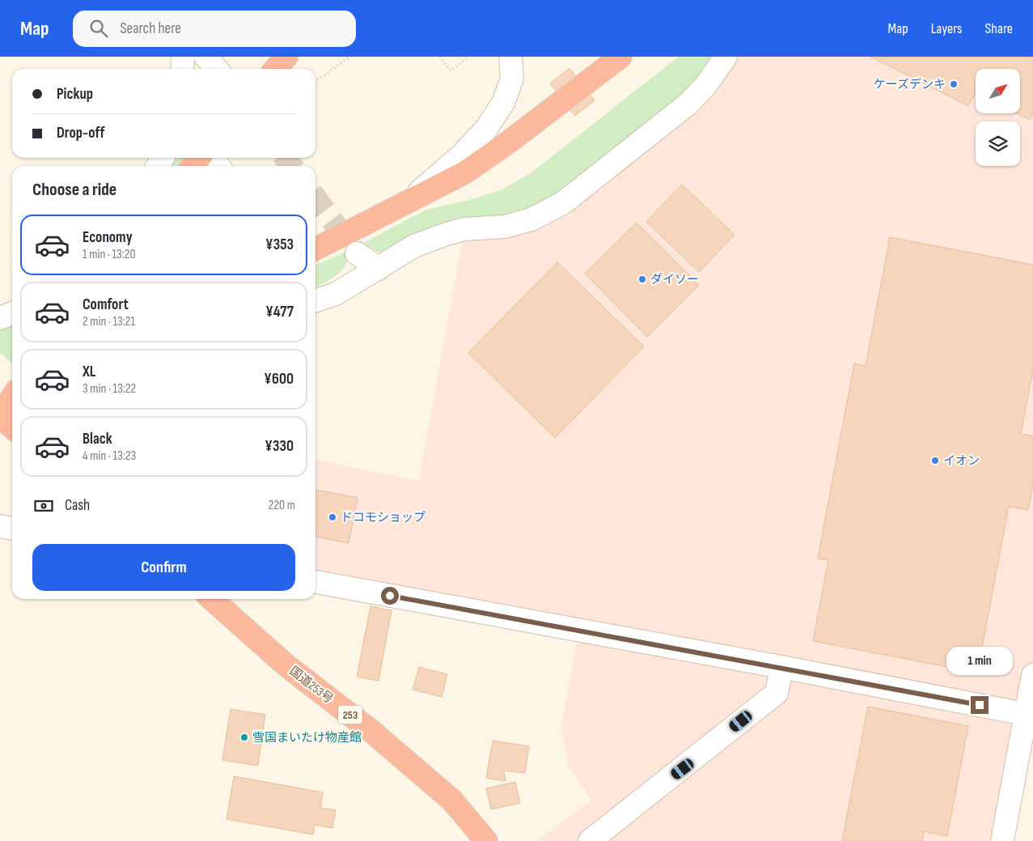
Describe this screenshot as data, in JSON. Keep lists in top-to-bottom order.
{
  "streets": {
    "highway": ["国道253号", "253"]
  },
  "places": [
    "ケーズデンキ",
    "ダイソー",
    "イオン",
    "ドコモショップ",
    "雪国まいたけ物産館"
  ],
  "north": "top right",
  "page": {
    "header": "Map",
    "search": "Search here",
    "nav": ["Map", "Layers", "Share"],
    "banner": ["Pickup", "Drop-off"],
    "heading": "Choose a ride",
    "list": [
      {
        "name": "Economy",
        "note": "1 min · 13:20",
        "value": "¥353"
      },
      {
        "name": "Comfort",
        "note": "2 min · 13:21",
        "value": "¥477"
      },
      {
        "name": "XL",
        "note": "3 min · 13:22",
        "value": "¥600"
      },
      {
        "name": "Black",
        "note": "4 min · 13:23",
        "value": "¥330"
      }
    ],
    "pay": ["Cash", "220 m"],
    "buttons": "Confirm",
    "bubble": "1 min"
  }
}
